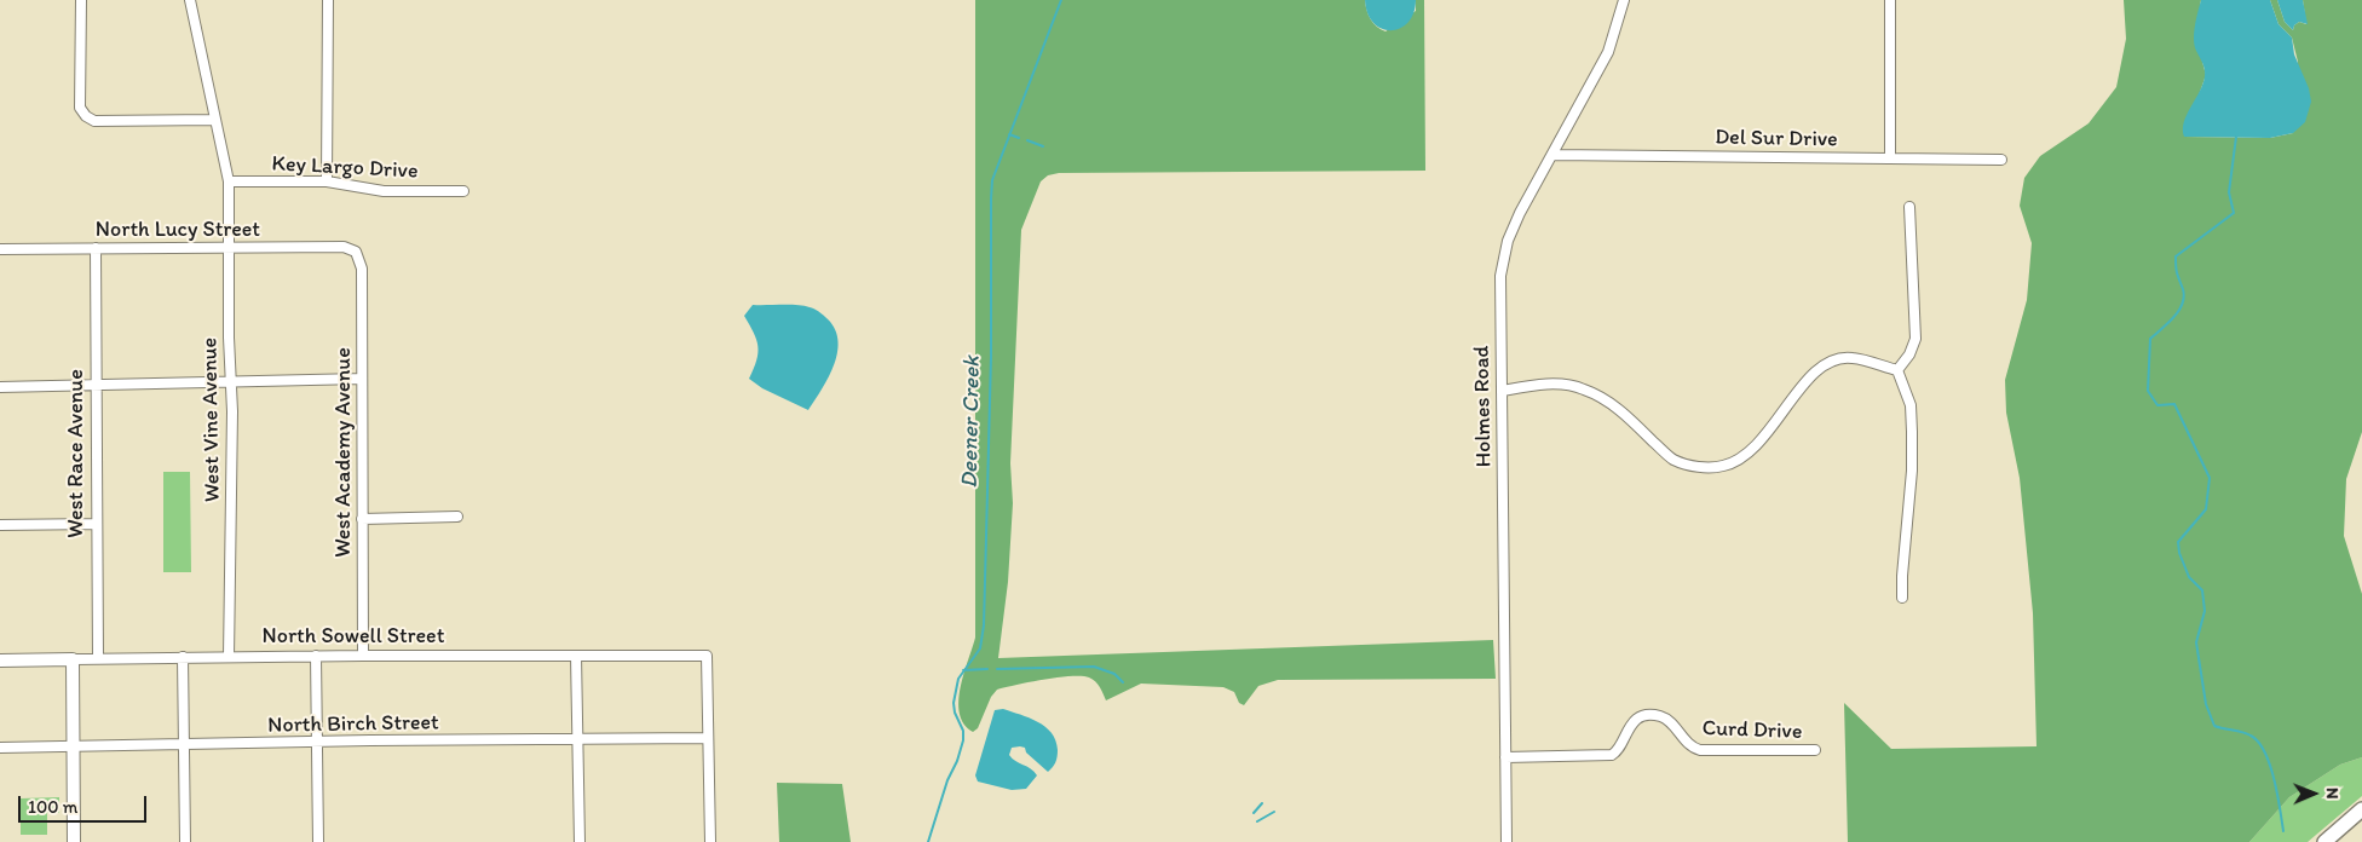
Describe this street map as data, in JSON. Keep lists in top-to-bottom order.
{
  "streets": {
    "street": [
      "Del Sur Drive",
      "Key Largo Drive",
      "North Lucy Street",
      "Holmes Road",
      "West Vine Avenue",
      "West Academy Avenue",
      "West Race Avenue",
      "North Sowell Street",
      "North Birch Street",
      "Curd Drive"
    ]
  },
  "crossings": [
    ["Del Sur Drive", "Holmes Road"],
    ["Key Largo Drive", "West Vine Avenue"],
    ["North Lucy Street", "West Vine Avenue"],
    ["North Lucy Street", "West Academy Avenue"],
    ["North Lucy Street", "West Race Avenue"],
    ["Holmes Road", "Curd Drive"],
    ["West Vine Avenue", "North Sowell Street"],
    ["West Academy Avenue", "North Sowell Street"],
    ["West Race Avenue", "North Sowell Street"],
    ["North Sowell Street", "North Birch Street"]
  ],
  "water": ["Deener Creek"],
  "scale_bar": "100 m",
  "north": "right"
}
